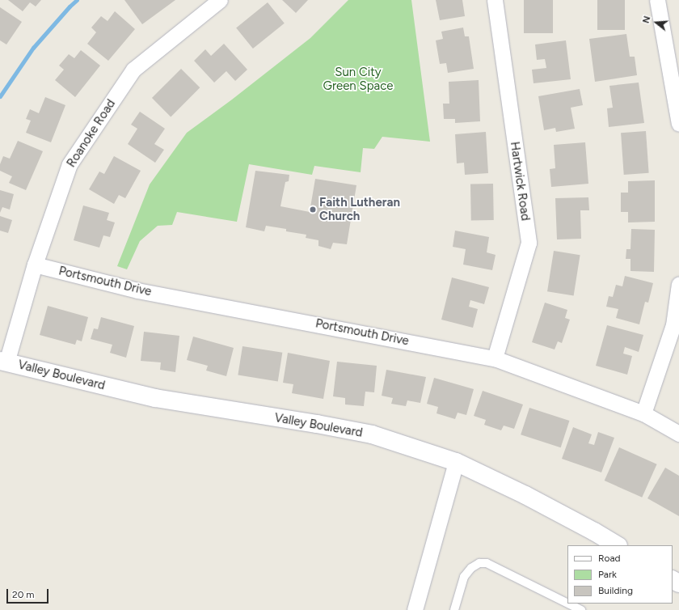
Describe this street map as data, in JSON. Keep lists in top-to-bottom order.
{
  "streets": {
    "street": [
      "Roanoke Road",
      "Hartwick Road",
      "Portsmouth Drive",
      "Valley Boulevard"
    ]
  },
  "crossings": [
    ["Roanoke Road", "Portsmouth Drive"],
    ["Roanoke Road", "Valley Boulevard"],
    ["Hartwick Road", "Portsmouth Drive"]
  ],
  "parks": ["Sun City Green Space"],
  "places": ["Faith Lutheran Church"],
  "legend": ["Road", "Park", "Building"],
  "scale_bar": "20 m",
  "north": "left"
}
